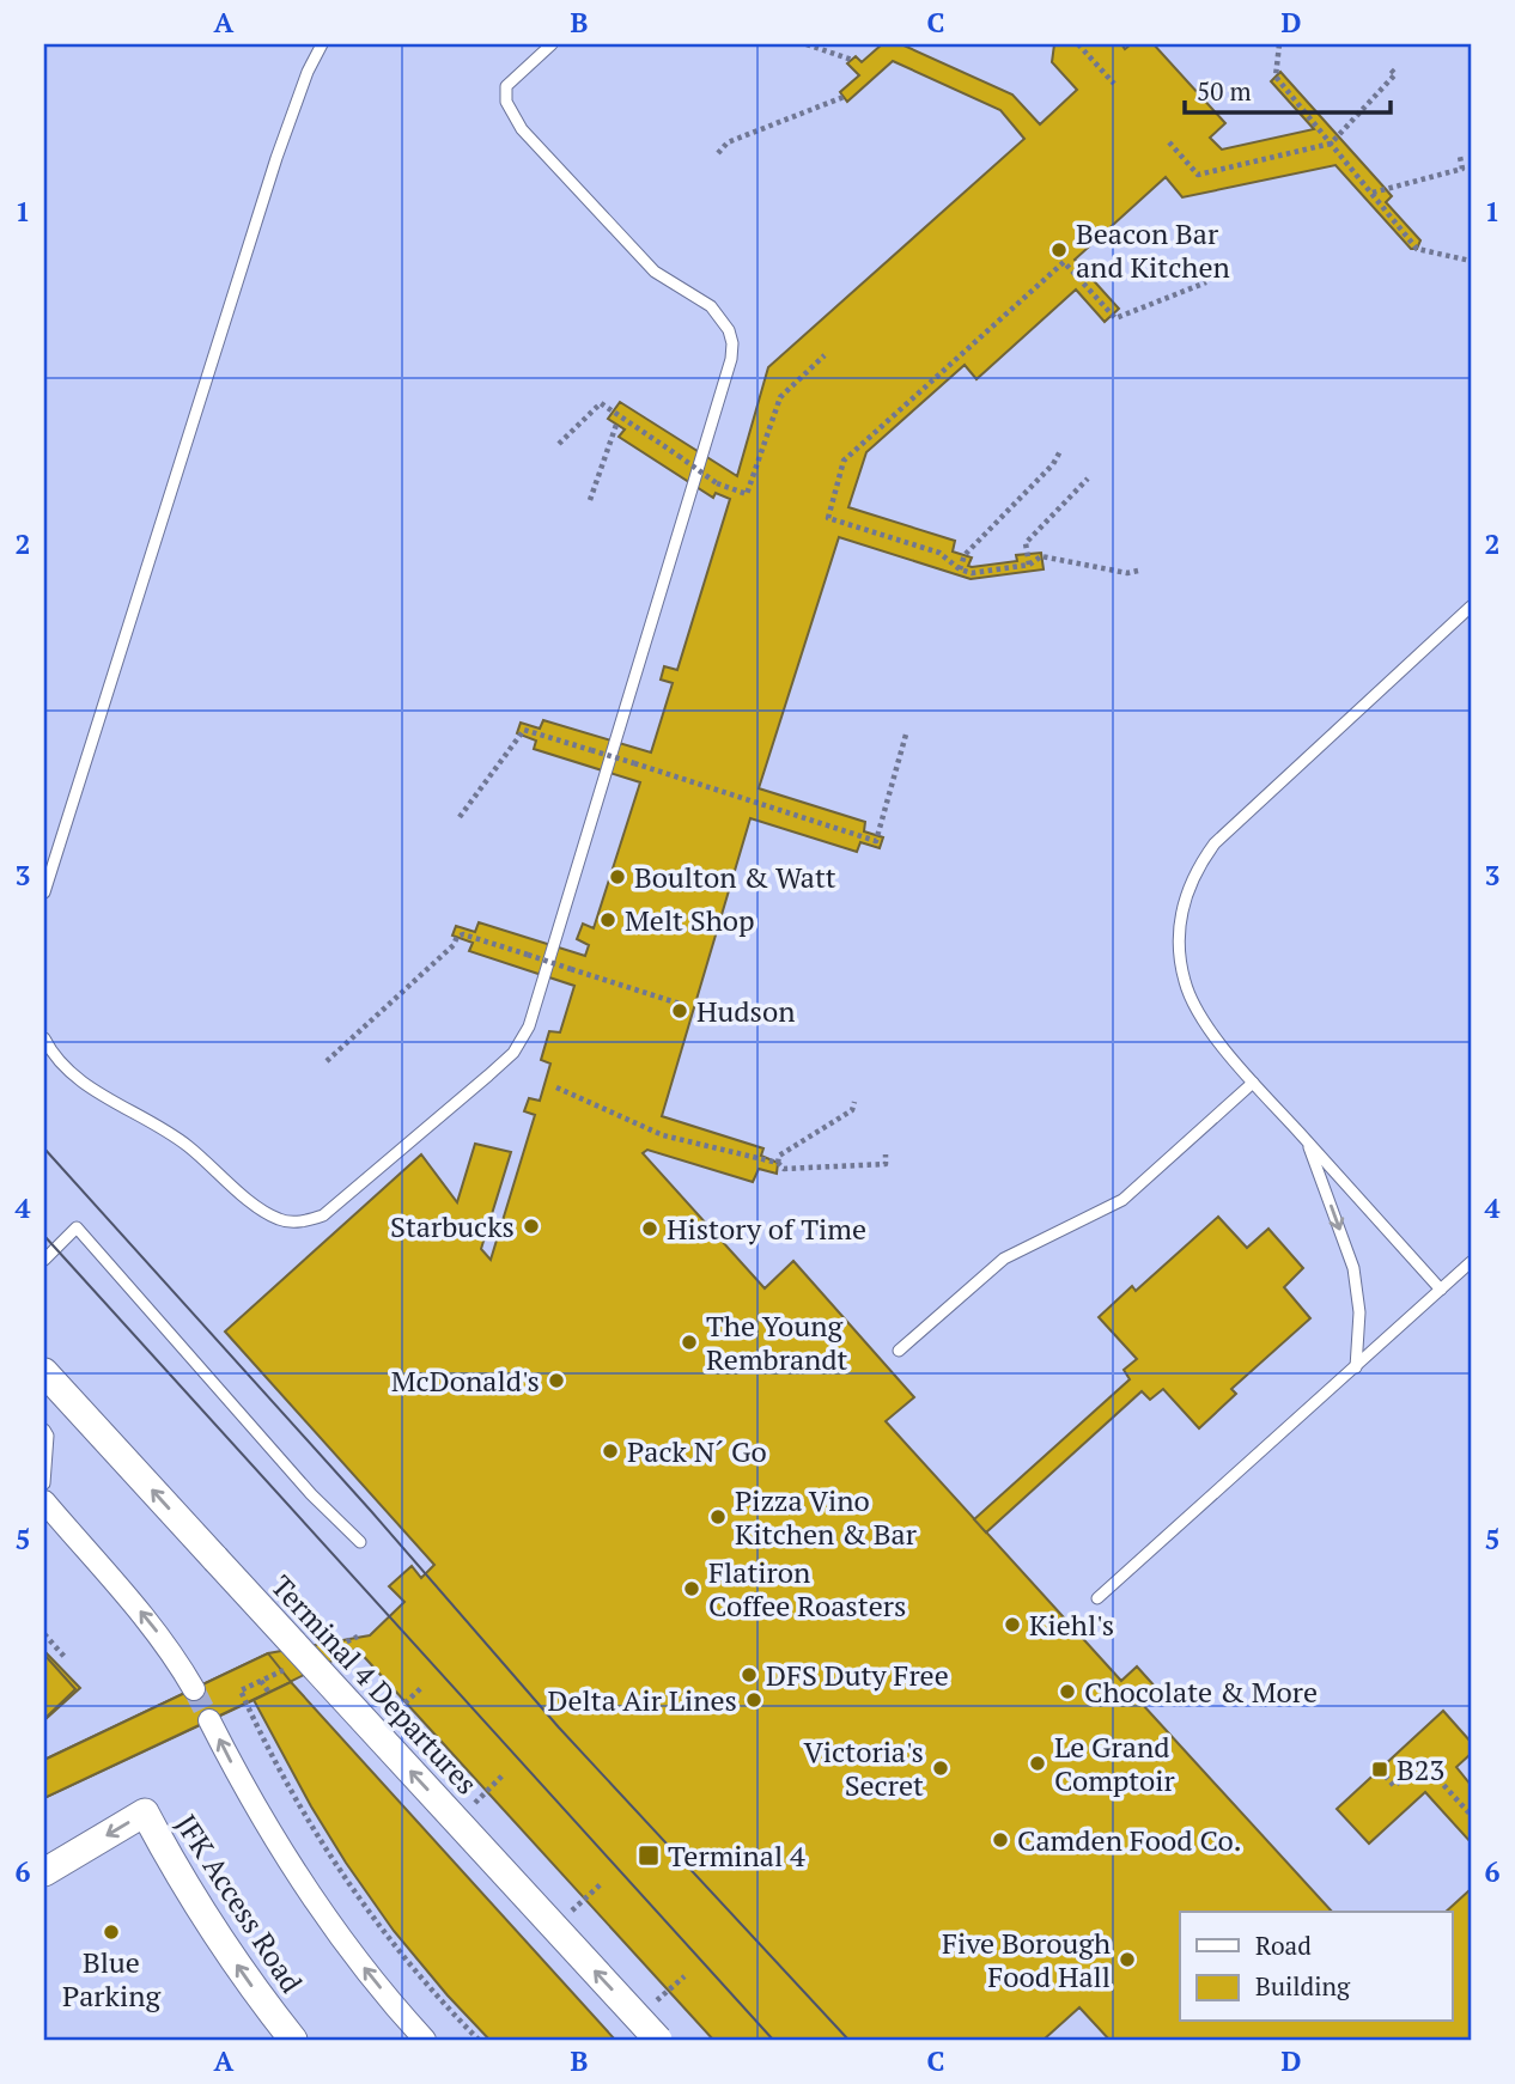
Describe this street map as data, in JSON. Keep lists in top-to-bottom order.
{
  "streets": {
    "street": ["Terminal 4 Departures", "JFK Access Road"]
  },
  "places": {
    "other": [
      "Beacon Bar and Kitchen",
      "Boulton & Watt",
      "Melt Shop",
      "Hudson",
      "Starbucks",
      "History of Time",
      "The Young Rembrandt",
      "McDonald's",
      "Pack N´ Go",
      "Pizza Vino Kitchen & Bar",
      "Flatiron Coffee Roasters",
      "Kiehl's",
      "DFS Duty Free",
      "Chocolate & More",
      "Delta Air Lines",
      "Le Grand Comptoir",
      "Victoria's Secret",
      "Camden Food Co.",
      "Blue Parking",
      "Five Borough Food Hall"
    ],
    "transit": ["B23", "Terminal 4"]
  },
  "legend": ["Road", "Building"],
  "scale_bar": "50 m",
  "grid": {
    "columns": [
      "A",
      "B",
      "C",
      "D"
    ],
    "rows": [
      "1",
      "2",
      "3",
      "4",
      "5",
      "6"
    ]
  }
}
